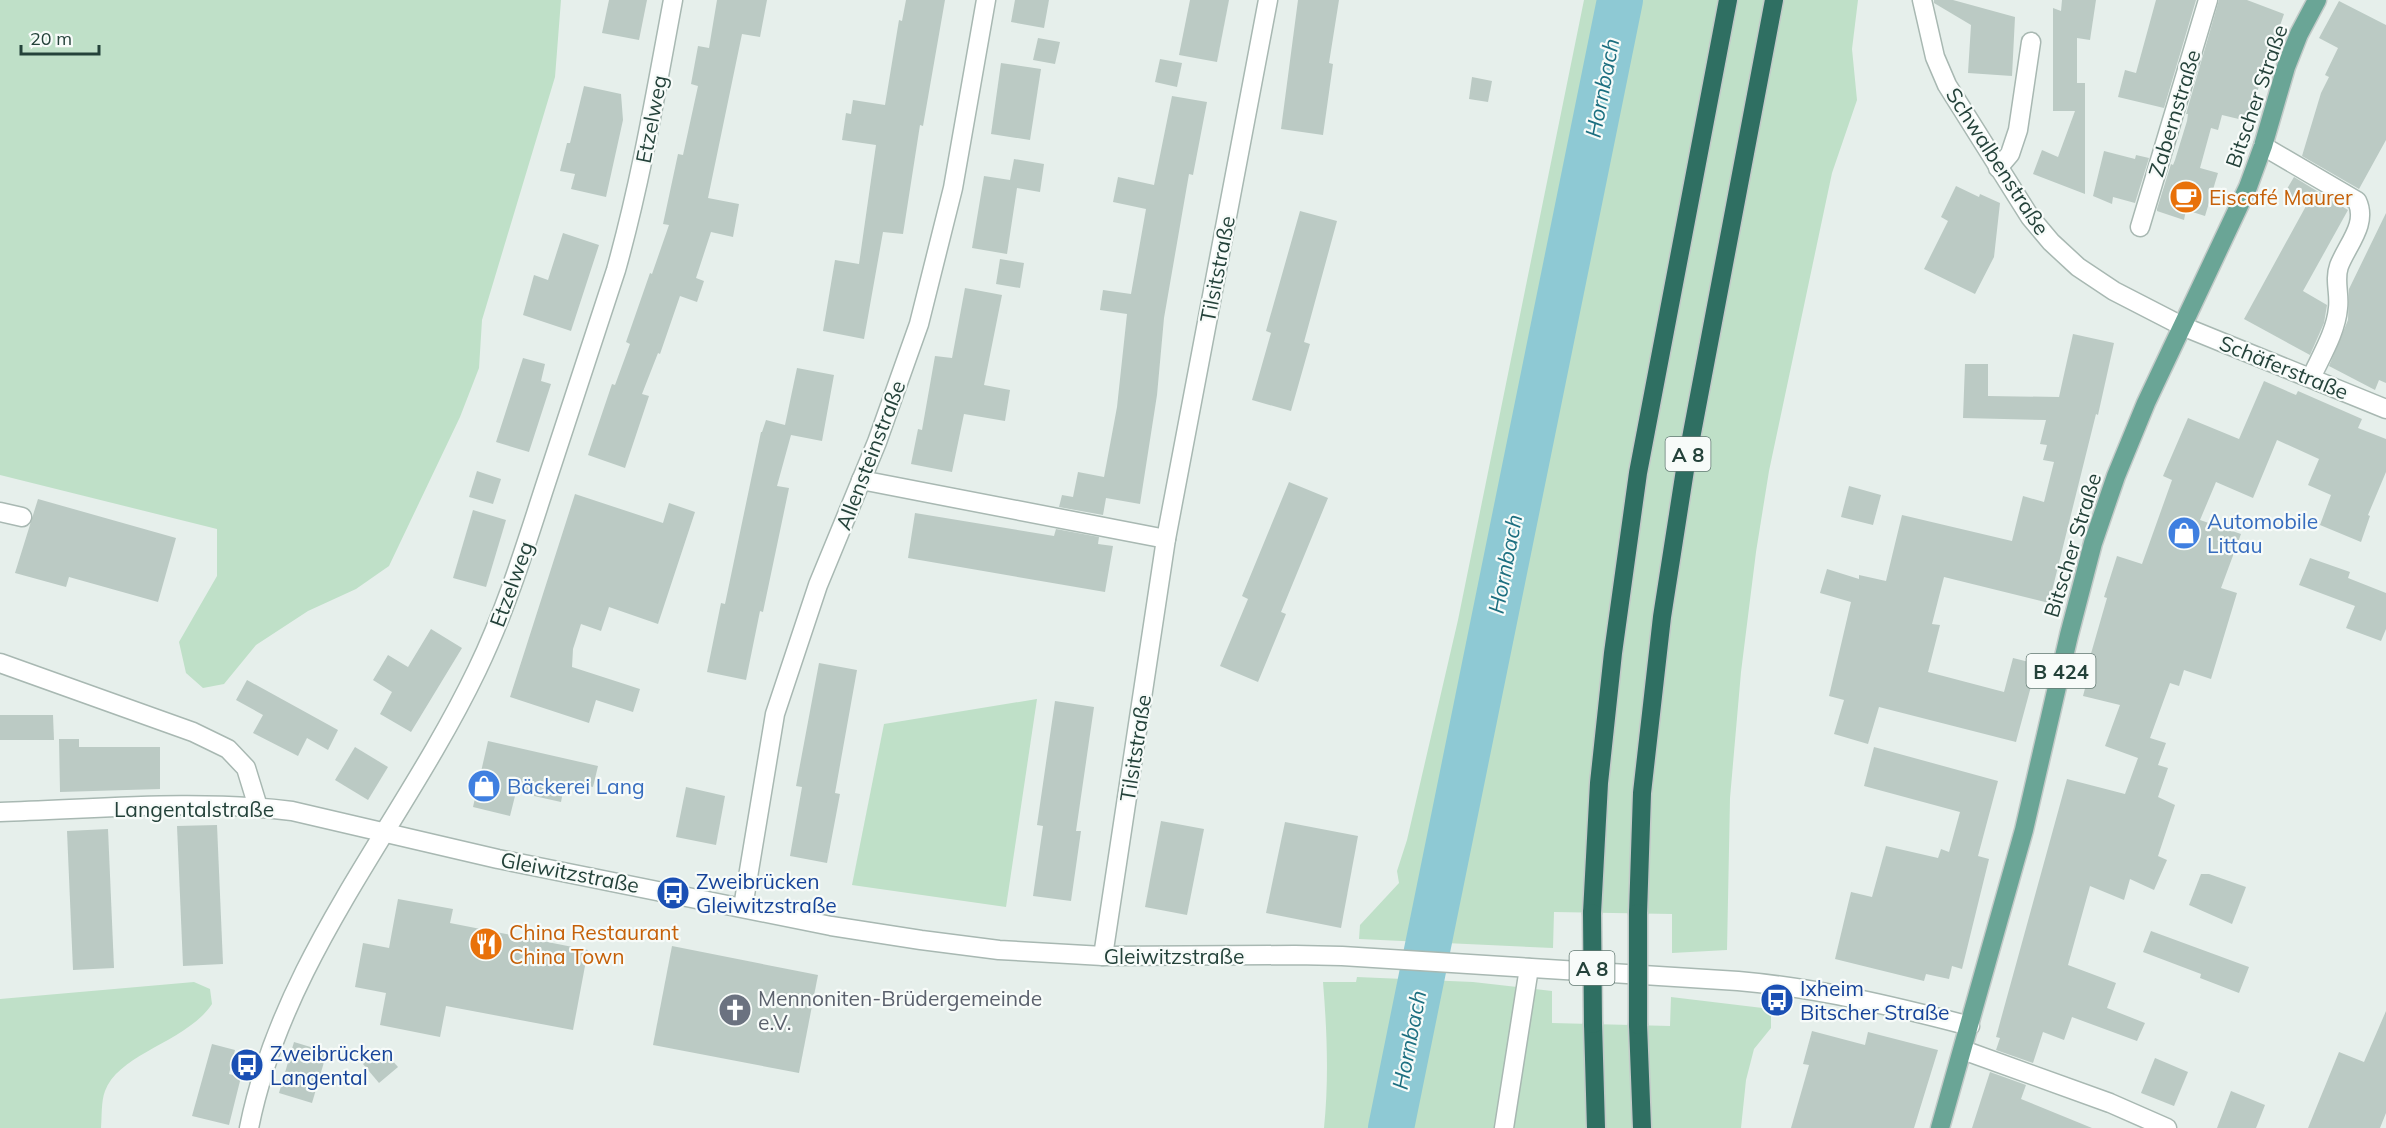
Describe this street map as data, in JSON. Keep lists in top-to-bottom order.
{
  "streets": {
    "highway": ["A 8"],
    "main road": ["Bitscher Straße", "B 424"],
    "street": [
      "Zabernstraße",
      "Etzelweg",
      "Schwalbenstraße",
      "Tilsitstraße",
      "Schäferstraße",
      "Allensteinstraße",
      "Langentalstraße",
      "Gleiwitzstraße"
    ]
  },
  "crossings": [
    ["Bitscher Straße", "Schwalbenstraße"],
    ["Bitscher Straße", "Schäferstraße"],
    ["Bitscher Straße", "Gleiwitzstraße"],
    ["Etzelweg", "Langentalstraße"],
    ["Etzelweg", "Gleiwitzstraße"],
    ["Schwalbenstraße", "Schäferstraße"],
    ["Tilsitstraße", "Gleiwitzstraße"],
    ["Allensteinstraße", "Gleiwitzstraße"],
    ["Langentalstraße", "Gleiwitzstraße"]
  ],
  "water": ["Hornbach"],
  "places": {
    "cafe": ["Eiscafé Maurer"],
    "shop": ["Automobile Littau", "Bäckerei Lang"],
    "bus stop": ["Zweibrücken Gleiwitzstraße", "Ixheim Bitscher Straße", "Zweibrücken Langental"],
    "restaurant": ["China Restaurant China Town"],
    "church": ["Mennoniten-Brüdergemeinde e.V."]
  },
  "scale_bar": "20 m"
}
